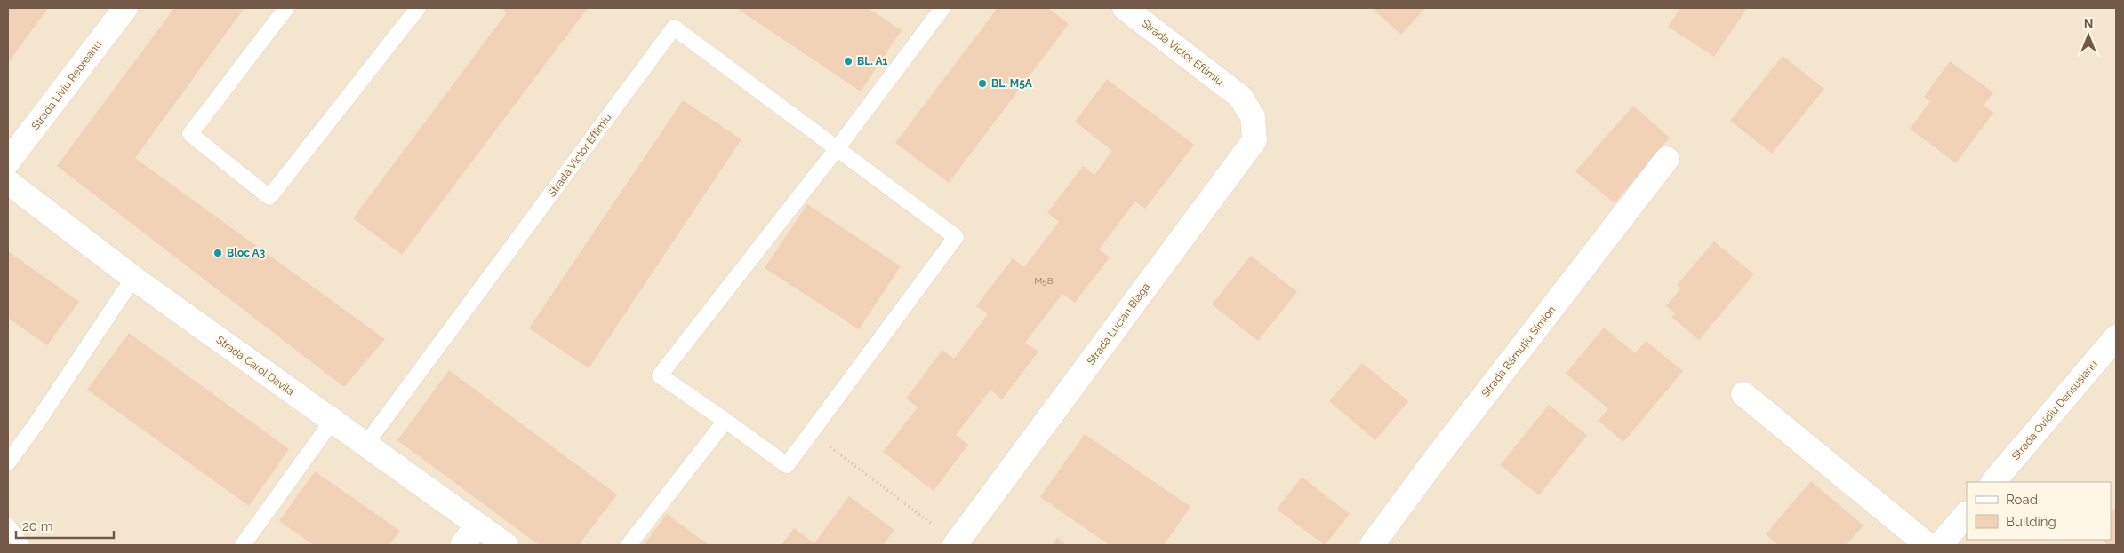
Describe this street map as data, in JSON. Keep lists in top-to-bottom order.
{
  "streets": {
    "street": [
      "Strada Victor Eftimiu",
      "Strada Liviu Rebreanu",
      "Strada Lucian Blaga",
      "Strada Bărnuțiu Simion",
      "Strada Carol Davila",
      "Strada Ovidiu Densușianu"
    ]
  },
  "crossings": [
    ["Strada Victor Eftimiu", "Strada Lucian Blaga"],
    ["Strada Victor Eftimiu", "Strada Carol Davila"]
  ],
  "places": ["BL. A1", "BL. M5A", "Bloc A3"],
  "house_numbers": ["M5B"],
  "legend": ["Road", "Building"],
  "scale_bar": "20 m",
  "north": "top"
}
